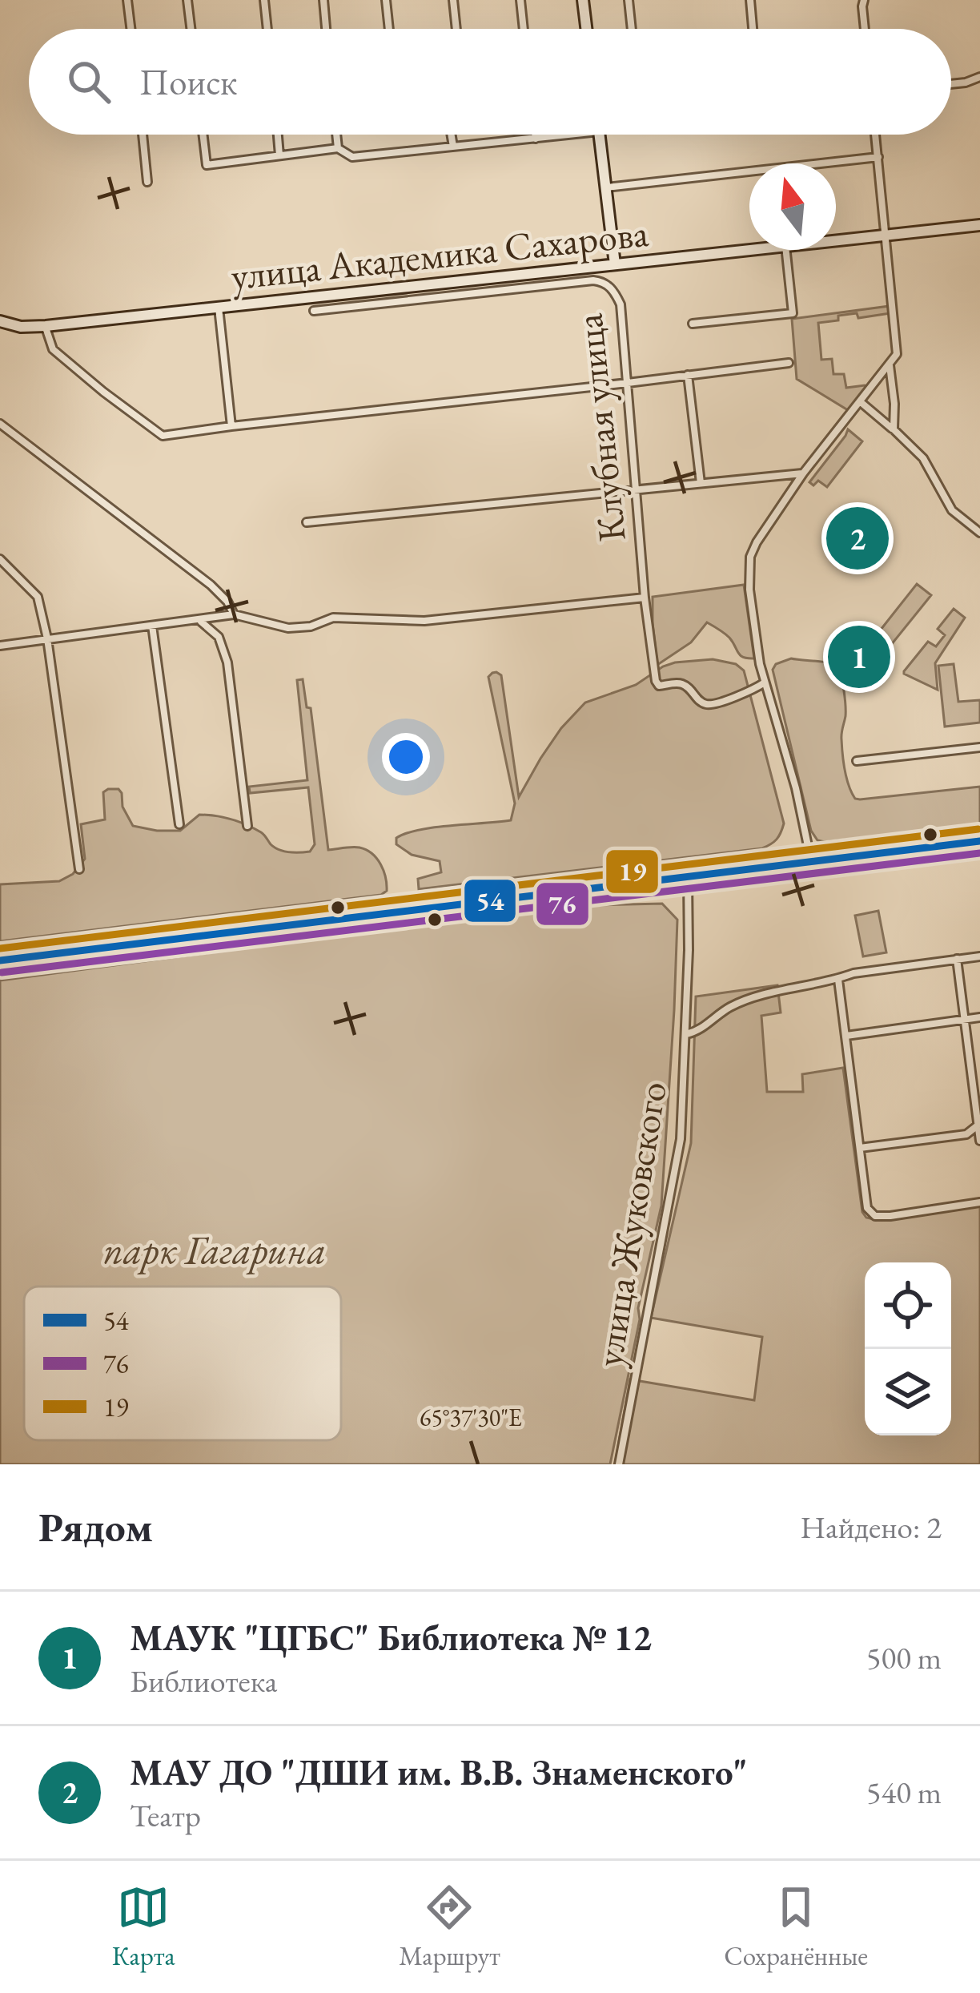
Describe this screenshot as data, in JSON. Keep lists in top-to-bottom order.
{
  "streets": {
    "street": ["улица Академика Сахарова", "Клубная улица", "улица Жуковского"]
  },
  "parks": ["парк Гагарина"],
  "lines": ["transit line 19", "transit line 54", "transit line 76"],
  "legend": ["54", "76", "19"],
  "north": "top",
  "page": {
    "search": "Поиск",
    "pins": ["2", "1"],
    "heading": ["Рядом", "Найдено: 2"],
    "list": [
      {
        "mark": "1",
        "name": "МАУК \"ЦГБС\" Библиотека № 12",
        "note": "Библиотека",
        "value": "500 m"
      },
      {
        "mark": "2",
        "name": "МАУ ДО \"ДШИ им. В.В. Знаменского\"",
        "note": "Театр",
        "value": "540 m"
      }
    ],
    "nav": ["Карта", "Маршрут", "Сохранённые"]
  },
  "coordinates": ["65°37'30\"E"]
}
